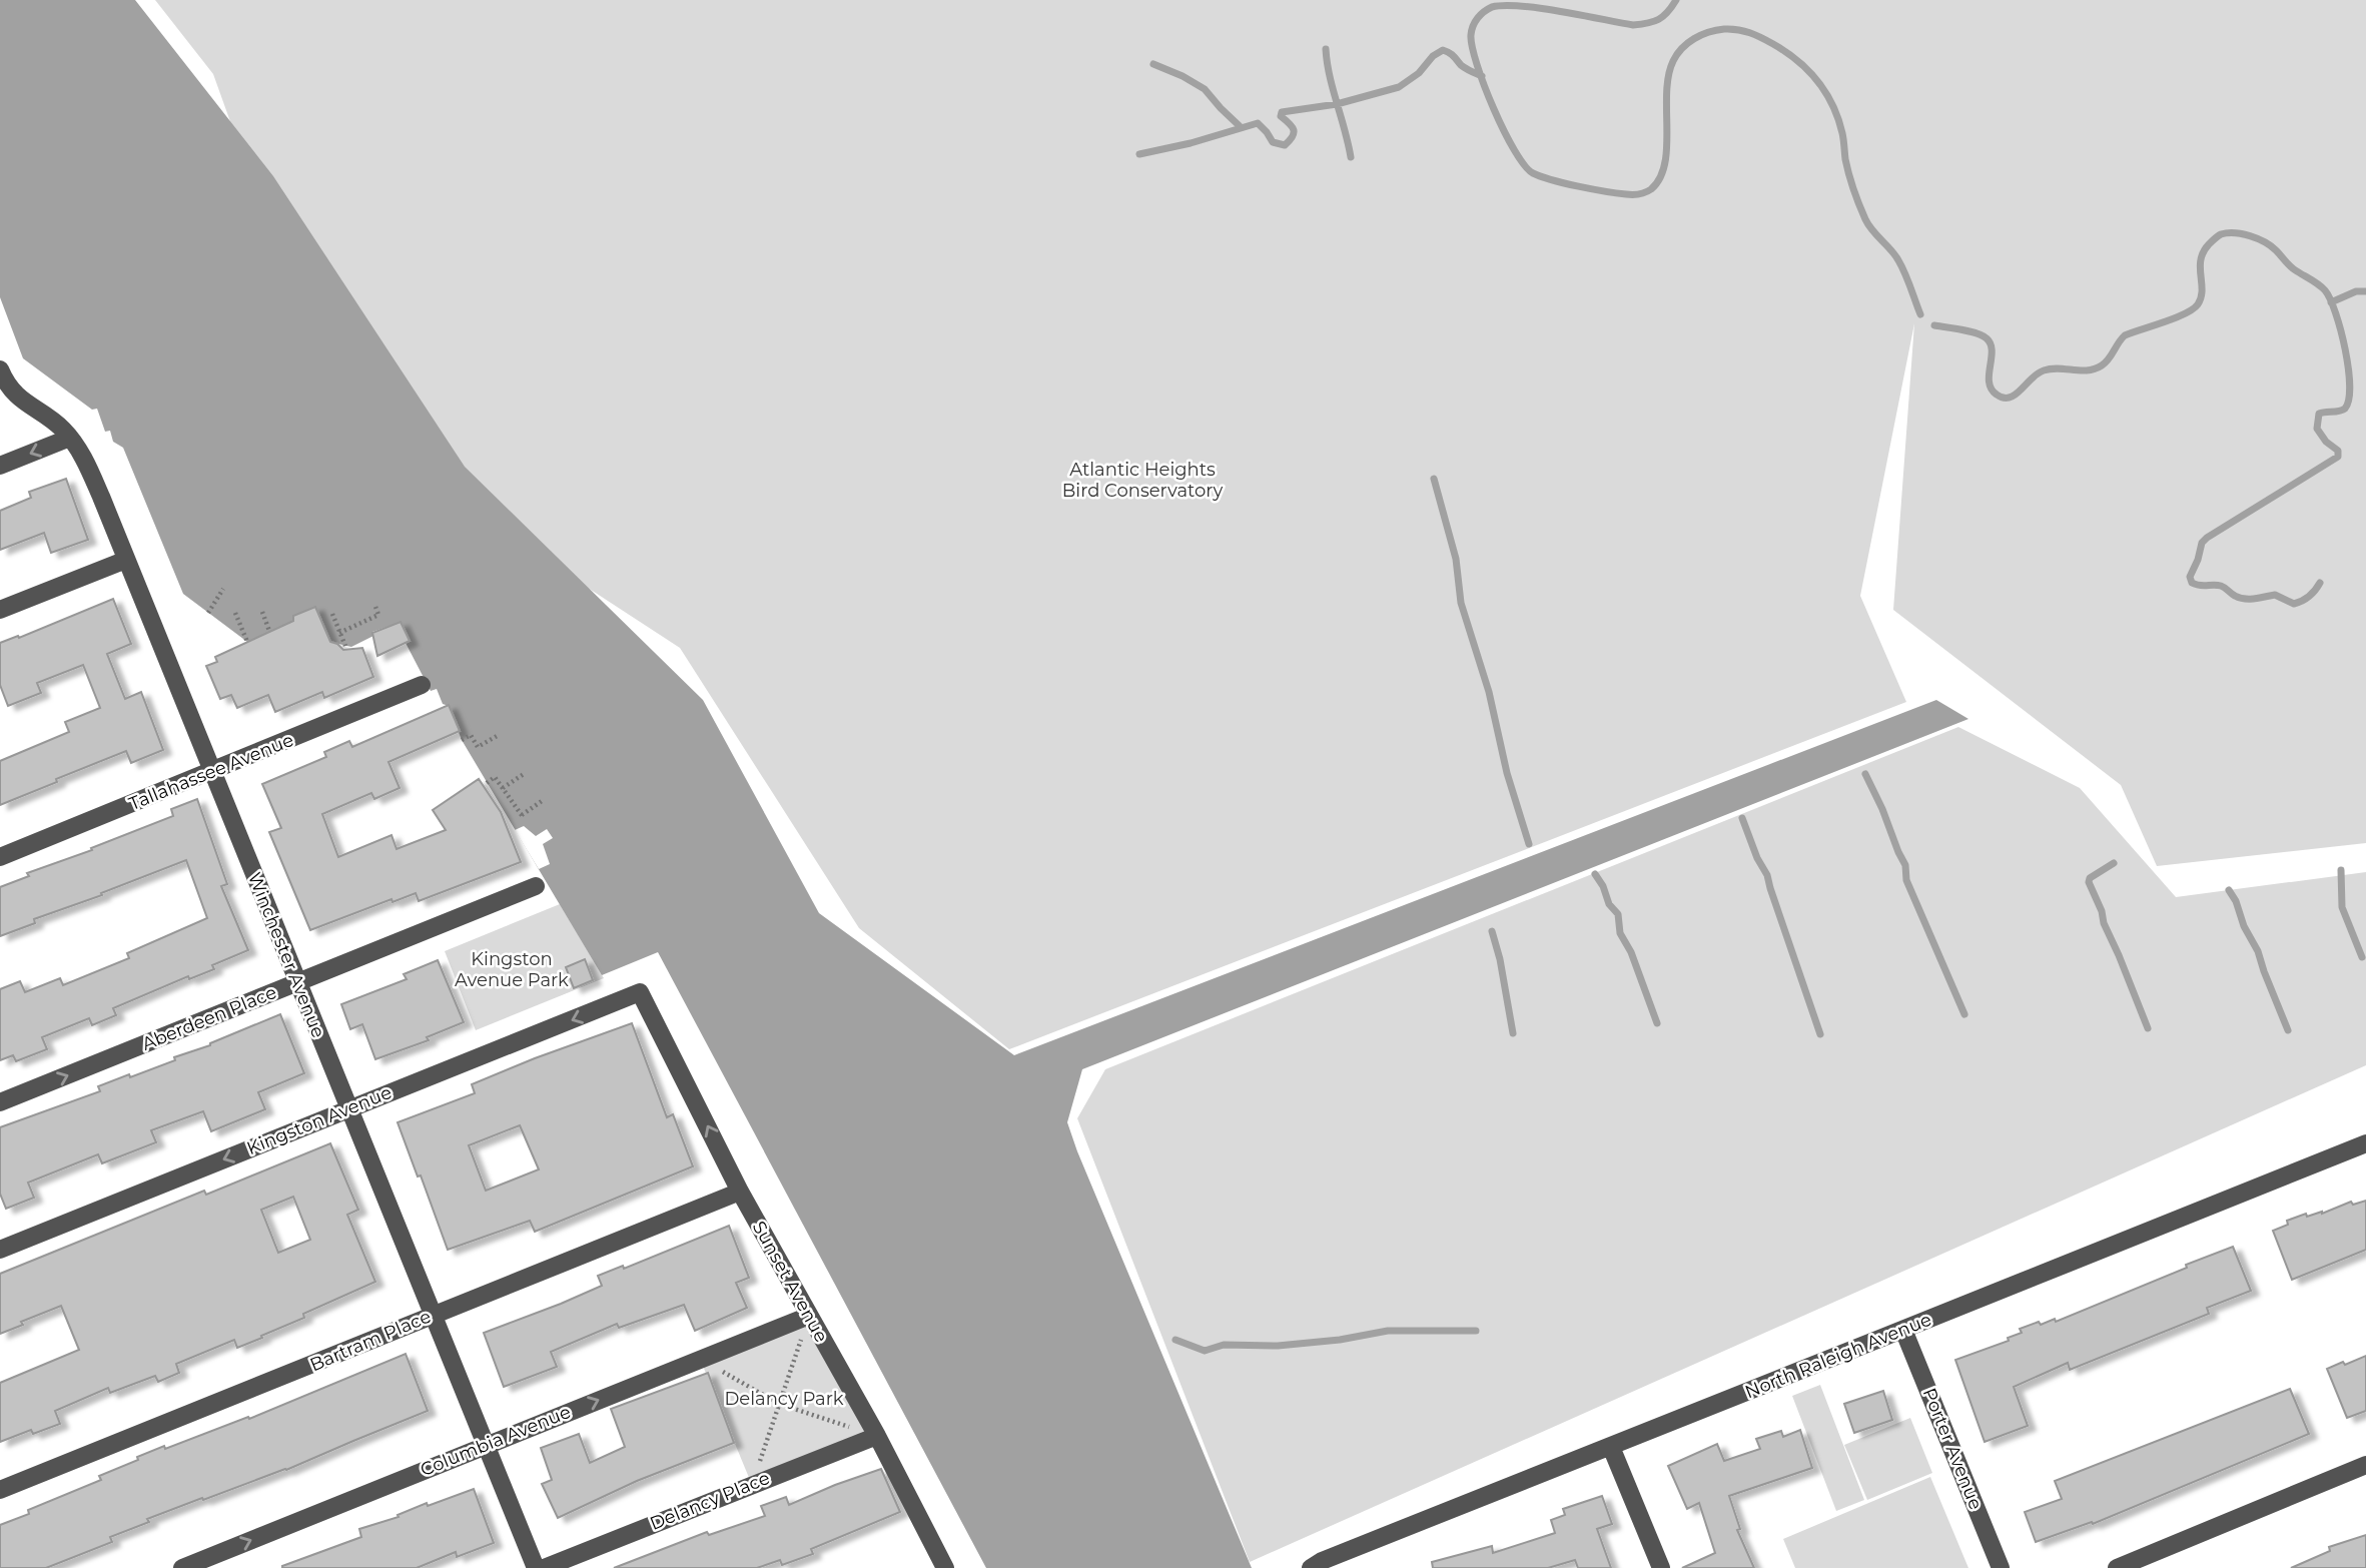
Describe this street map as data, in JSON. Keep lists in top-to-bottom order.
{
  "streets": {
    "street": [
      "Tallahassee Avenue",
      "Winchester Avenue",
      "Aberdeen Place",
      "Kingston Avenue",
      "Sunset Avenue",
      "Bartram Place",
      "North Raleigh Avenue",
      "Columbia Avenue",
      "Porter Avenue",
      "Delancy Place"
    ]
  },
  "crossings": [
    ["Tallahassee Avenue", "Winchester Avenue"],
    ["Winchester Avenue", "Aberdeen Place"],
    ["Winchester Avenue", "Kingston Avenue"],
    ["Winchester Avenue", "Bartram Place"],
    ["Winchester Avenue", "Columbia Avenue"],
    ["Kingston Avenue", "Sunset Avenue"],
    ["Sunset Avenue", "Bartram Place"],
    ["Sunset Avenue", "Columbia Avenue"],
    ["Sunset Avenue", "Delancy Place"],
    ["North Raleigh Avenue", "Porter Avenue"]
  ],
  "one_way": ["Aberdeen Place", "Kingston Avenue", "Columbia Avenue"],
  "parks": ["Atlantic Heights Bird Conservatory", "Kingston Avenue Park", "Delancy Park"]
}
